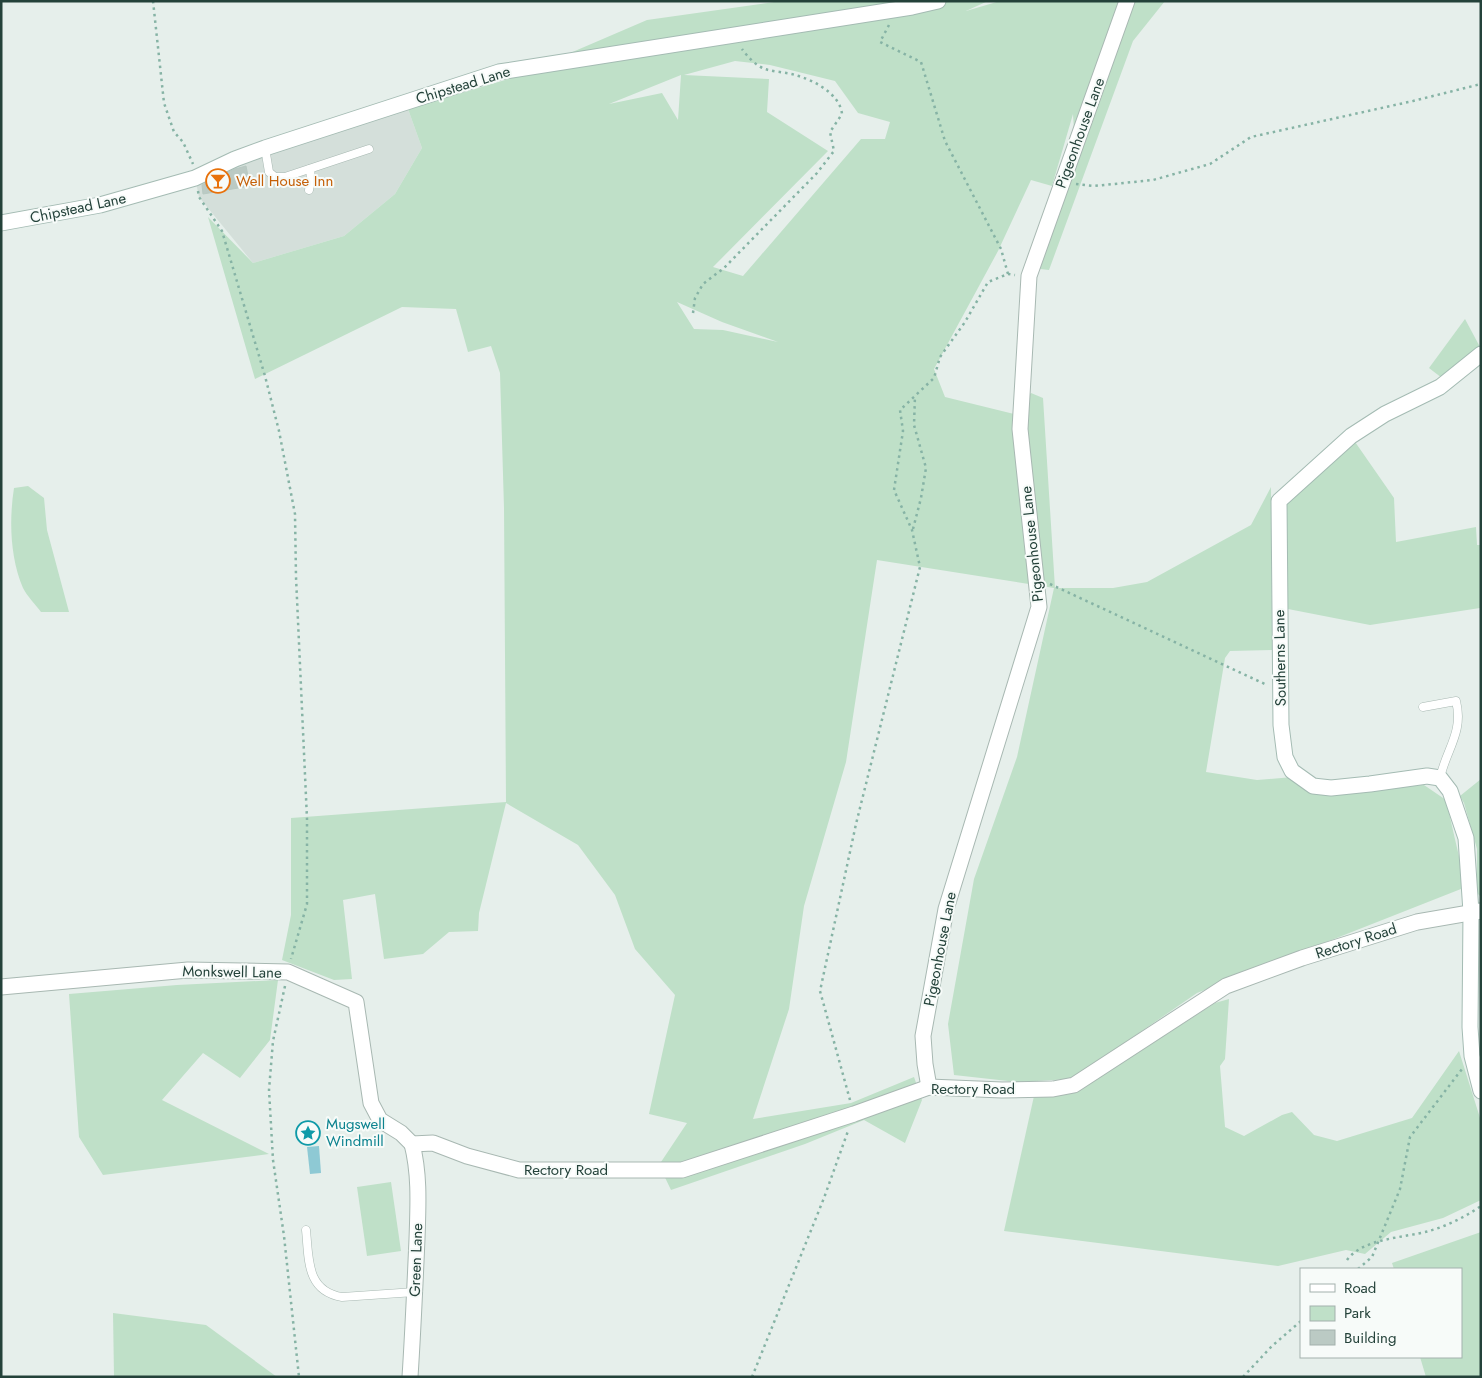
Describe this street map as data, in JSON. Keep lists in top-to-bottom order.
{
  "streets": {
    "street": [
      "Chipstead Lane",
      "Pigeonhouse Lane",
      "Southerns Lane",
      "Rectory Road",
      "Monkswell Lane",
      "Green Lane"
    ]
  },
  "crossings": [
    ["Pigeonhouse Lane", "Rectory Road"],
    ["Rectory Road", "Monkswell Lane"],
    ["Rectory Road", "Green Lane"],
    ["Monkswell Lane", "Green Lane"]
  ],
  "places": {
    "bar": ["Well House Inn"],
    "place": ["Mugswell Windmill"]
  },
  "legend": ["Road", "Park", "Building"]
}
